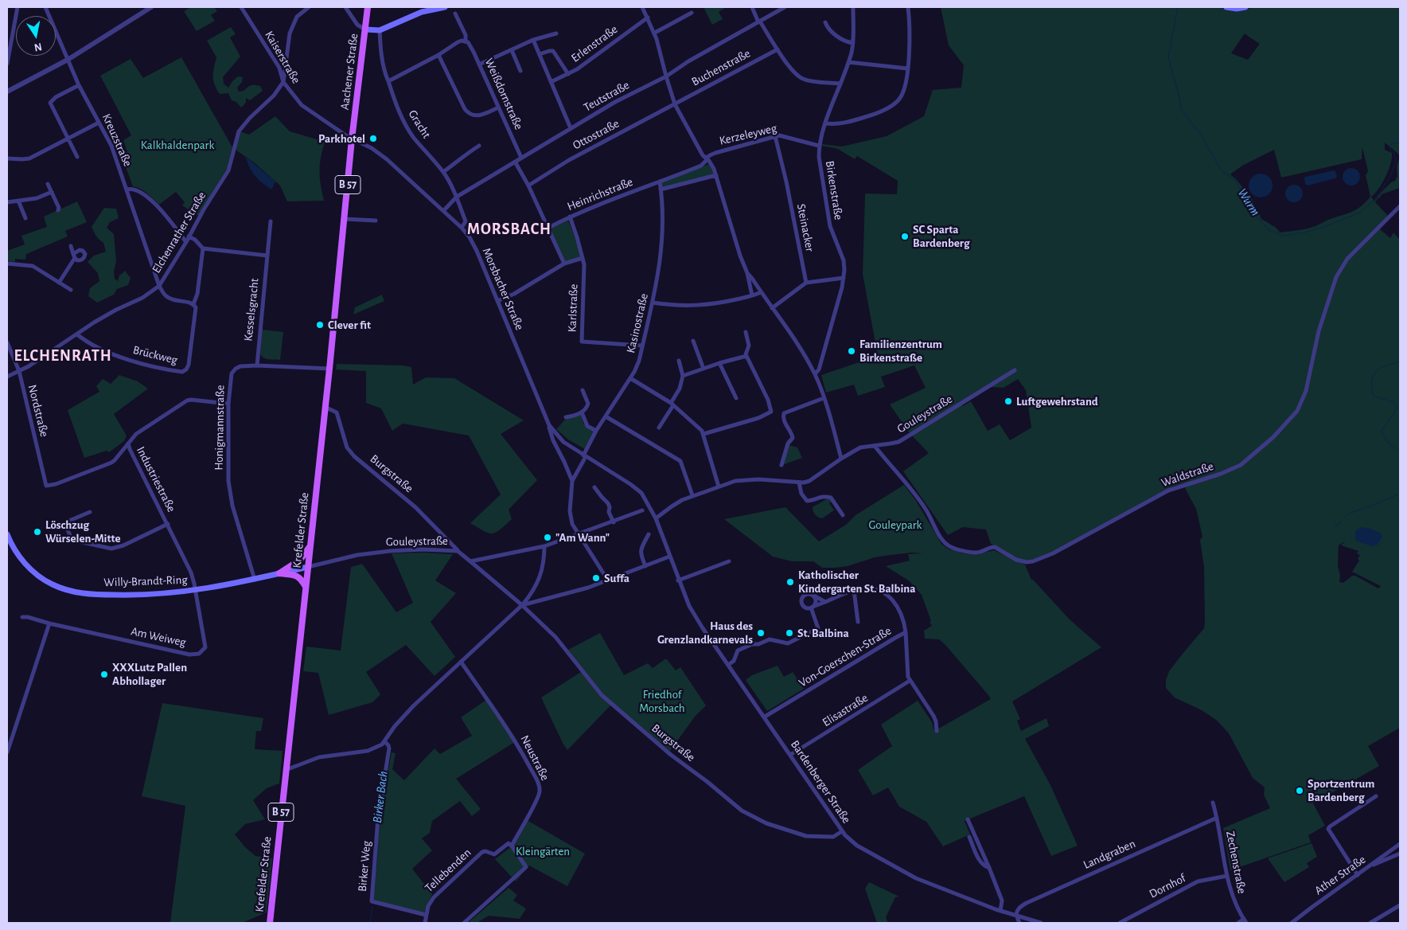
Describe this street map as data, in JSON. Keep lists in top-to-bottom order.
{
  "streets": {
    "main road": [
      "Aachener Straße",
      "B 57",
      "Krefelder Straße",
      "Willy-Brandt-Ring"
    ],
    "street": [
      "Erlenstraße",
      "Kaiserstraße",
      "Buchenstraße",
      "Weißdornstraße",
      "Teutstraße",
      "Gracht",
      "Ottostraße",
      "Kerzeleyweg",
      "Kreuzstraße",
      "Birkenstraße",
      "Heinrichstraße",
      "Steinacker",
      "Elchenrather Straße",
      "Morsbacher Straße",
      "Karlstraße",
      "Kesselsgracht",
      "Kasinostraße",
      "Brückweg",
      "Nordstraße",
      "Gouleystraße",
      "Honigmannstraße",
      "Burgstraße",
      "Waldstraße",
      "Industriestraße",
      "Am Weiweg",
      "Von-Goerschen-Straße",
      "Elisastraße",
      "Neustraße",
      "Bardenberger Straße",
      "Landgraben",
      "Zechenstraße",
      "Birker Weg",
      "Tellebenden",
      "Ather Straße",
      "Dornhof"
    ]
  },
  "crossings": [
    ["Kaiserstraße", "Aachener Straße"],
    ["Kaiserstraße", "Elchenrather Straße"],
    ["Kaiserstraße", "Morsbacher Straße"],
    ["Kaiserstraße", "Krefelder Straße"],
    ["Buchenstraße", "Ottostraße"],
    ["Aachener Straße", "Morsbacher Straße"],
    ["Aachener Straße", "Krefelder Straße"],
    ["Weißdornstraße", "Teutstraße"],
    ["Teutstraße", "Gracht"],
    ["Teutstraße", "Morsbacher Straße"],
    ["Gracht", "Morsbacher Straße"],
    ["Kerzeleyweg", "Birkenstraße"],
    ["Kerzeleyweg", "Heinrichstraße"],
    ["Kerzeleyweg", "Steinacker"],
    ["Kerzeleyweg", "Kasinostraße"],
    ["Kreuzstraße", "Elchenrather Straße"],
    ["Heinrichstraße", "Karlstraße"],
    ["Heinrichstraße", "Kasinostraße"],
    ["Elchenrather Straße", "Brückweg"],
    ["Elchenrather Straße", "Nordstraße"],
    ["Morsbacher Straße", "Kasinostraße"],
    ["Morsbacher Straße", "Krefelder Straße"],
    ["Morsbacher Straße", "Bardenberger Straße"],
    ["Karlstraße", "Kasinostraße"],
    ["Kesselsgracht", "Honigmannstraße"],
    ["Kasinostraße", "Bardenberger Straße"],
    ["Nordstraße", "Industriestraße"],
    ["Gouleystraße", "Burgstraße"],
    ["Gouleystraße", "Waldstraße"],
    ["Gouleystraße", "Krefelder Straße"],
    ["Gouleystraße", "Willy-Brandt-Ring"],
    ["Gouleystraße", "Bardenberger Straße"],
    ["Honigmannstraße", "Krefelder Straße"],
    ["Honigmannstraße", "Willy-Brandt-Ring"],
    ["Burgstraße", "Krefelder Straße"],
    ["Burgstraße", "Bardenberger Straße"],
    ["Industriestraße", "Willy-Brandt-Ring"],
    ["Industriestraße", "Am Weiweg"],
    ["Krefelder Straße", "Willy-Brandt-Ring"],
    ["Willy-Brandt-Ring", "Am Weiweg"],
    ["Von-Goerschen-Straße", "Elisastraße"],
    ["Von-Goerschen-Straße", "Bardenberger Straße"],
    ["Elisastraße", "Bardenberger Straße"],
    ["Neustraße", "Tellebenden"],
    ["Bardenberger Straße", "Landgraben"],
    ["Landgraben", "Zechenstraße"],
    ["Zechenstraße", "Dornhof"],
    ["Birker Weg", "Tellebenden"]
  ],
  "districts": ["MORSBACH", "ELCHENRATH"],
  "water": ["Wurm", "Birker Bach"],
  "parks": [
    "Kalkhaldenpark",
    "Gouleypark",
    "Friedhof Morsbach",
    "Kleingärten"
  ],
  "places": [
    "Parkhotel",
    "SC Sparta Bardenberg",
    "Clever fit",
    "Familienzentrum Birkenstraße",
    "Luftgewehrstand",
    "Löschzug Würselen-Mitte",
    "\"Am Wann\"",
    "Suffa",
    "Katholischer Kindergarten St. Balbina",
    "Haus des Grenzlandkarnevals",
    "St. Balbina",
    "XXXLutz Pallen Abhollager",
    "Sportzentrum Bardenberg"
  ],
  "north": "bottom"
}
